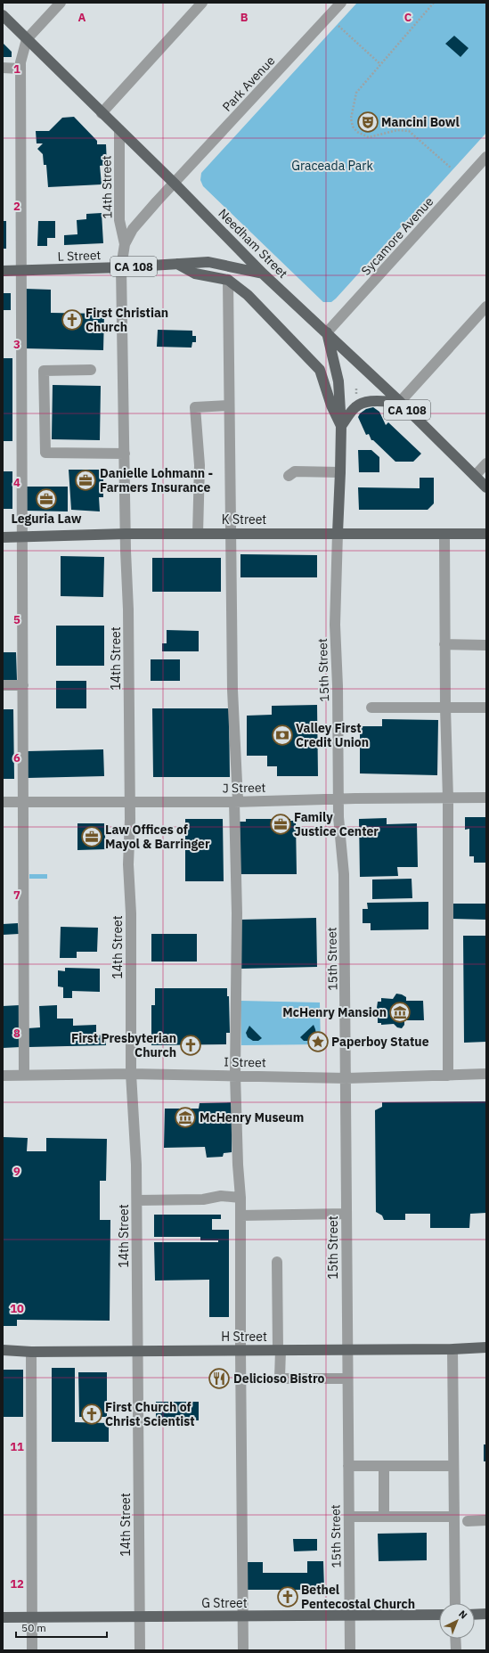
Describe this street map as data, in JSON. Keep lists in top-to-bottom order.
{
  "streets": {
    "main road": [
      "Needham Street",
      "L Street",
      "CA 108",
      "K Street",
      "15th Street",
      "H Street",
      "G Street"
    ],
    "street": [
      "Park Avenue",
      "14th Street",
      "Sycamore Avenue",
      "J Street",
      "I Street"
    ]
  },
  "crossings": [
    ["Park Avenue", "14th Street"],
    ["Park Avenue", "Needham Street"],
    ["14th Street", "Needham Street"],
    ["14th Street", "L Street"],
    ["14th Street", "K Street"],
    ["14th Street", "J Street"],
    ["14th Street", "I Street"],
    ["14th Street", "H Street"],
    ["14th Street", "G Street"],
    ["Sycamore Avenue", "Needham Street"],
    ["Sycamore Avenue", "15th Street"],
    ["Needham Street", "L Street"],
    ["Needham Street", "15th Street"],
    ["K Street", "15th Street"],
    ["15th Street", "J Street"],
    ["15th Street", "I Street"],
    ["15th Street", "H Street"],
    ["15th Street", "G Street"]
  ],
  "parks": ["Graceada Park"],
  "places": {
    "theatre": ["Mancini Bowl"],
    "church": [
      "First Christian Church",
      "First Presbyterian Church",
      "First Church of Christ Scientist",
      "Bethel Pentecostal Church"
    ],
    "office": [
      "Danielle Lohmann - Farmers Insurance",
      "Leguria Law",
      "Family Justice Center",
      "Law Offices of Mayol & Barringer"
    ],
    "bank": ["Valley First Credit Union"],
    "museum": ["McHenry Mansion", "McHenry Museum"],
    "place": ["Paperboy Statue"],
    "restaurant": ["Delicioso Bistro"]
  },
  "scale_bar": "50 m",
  "north": "top right",
  "grid": {
    "columns": ["A", "B", "C"],
    "rows": [
      "1",
      "2",
      "3",
      "4",
      "5",
      "6",
      "7",
      "8",
      "9",
      "10",
      "11",
      "12"
    ]
  }
}
